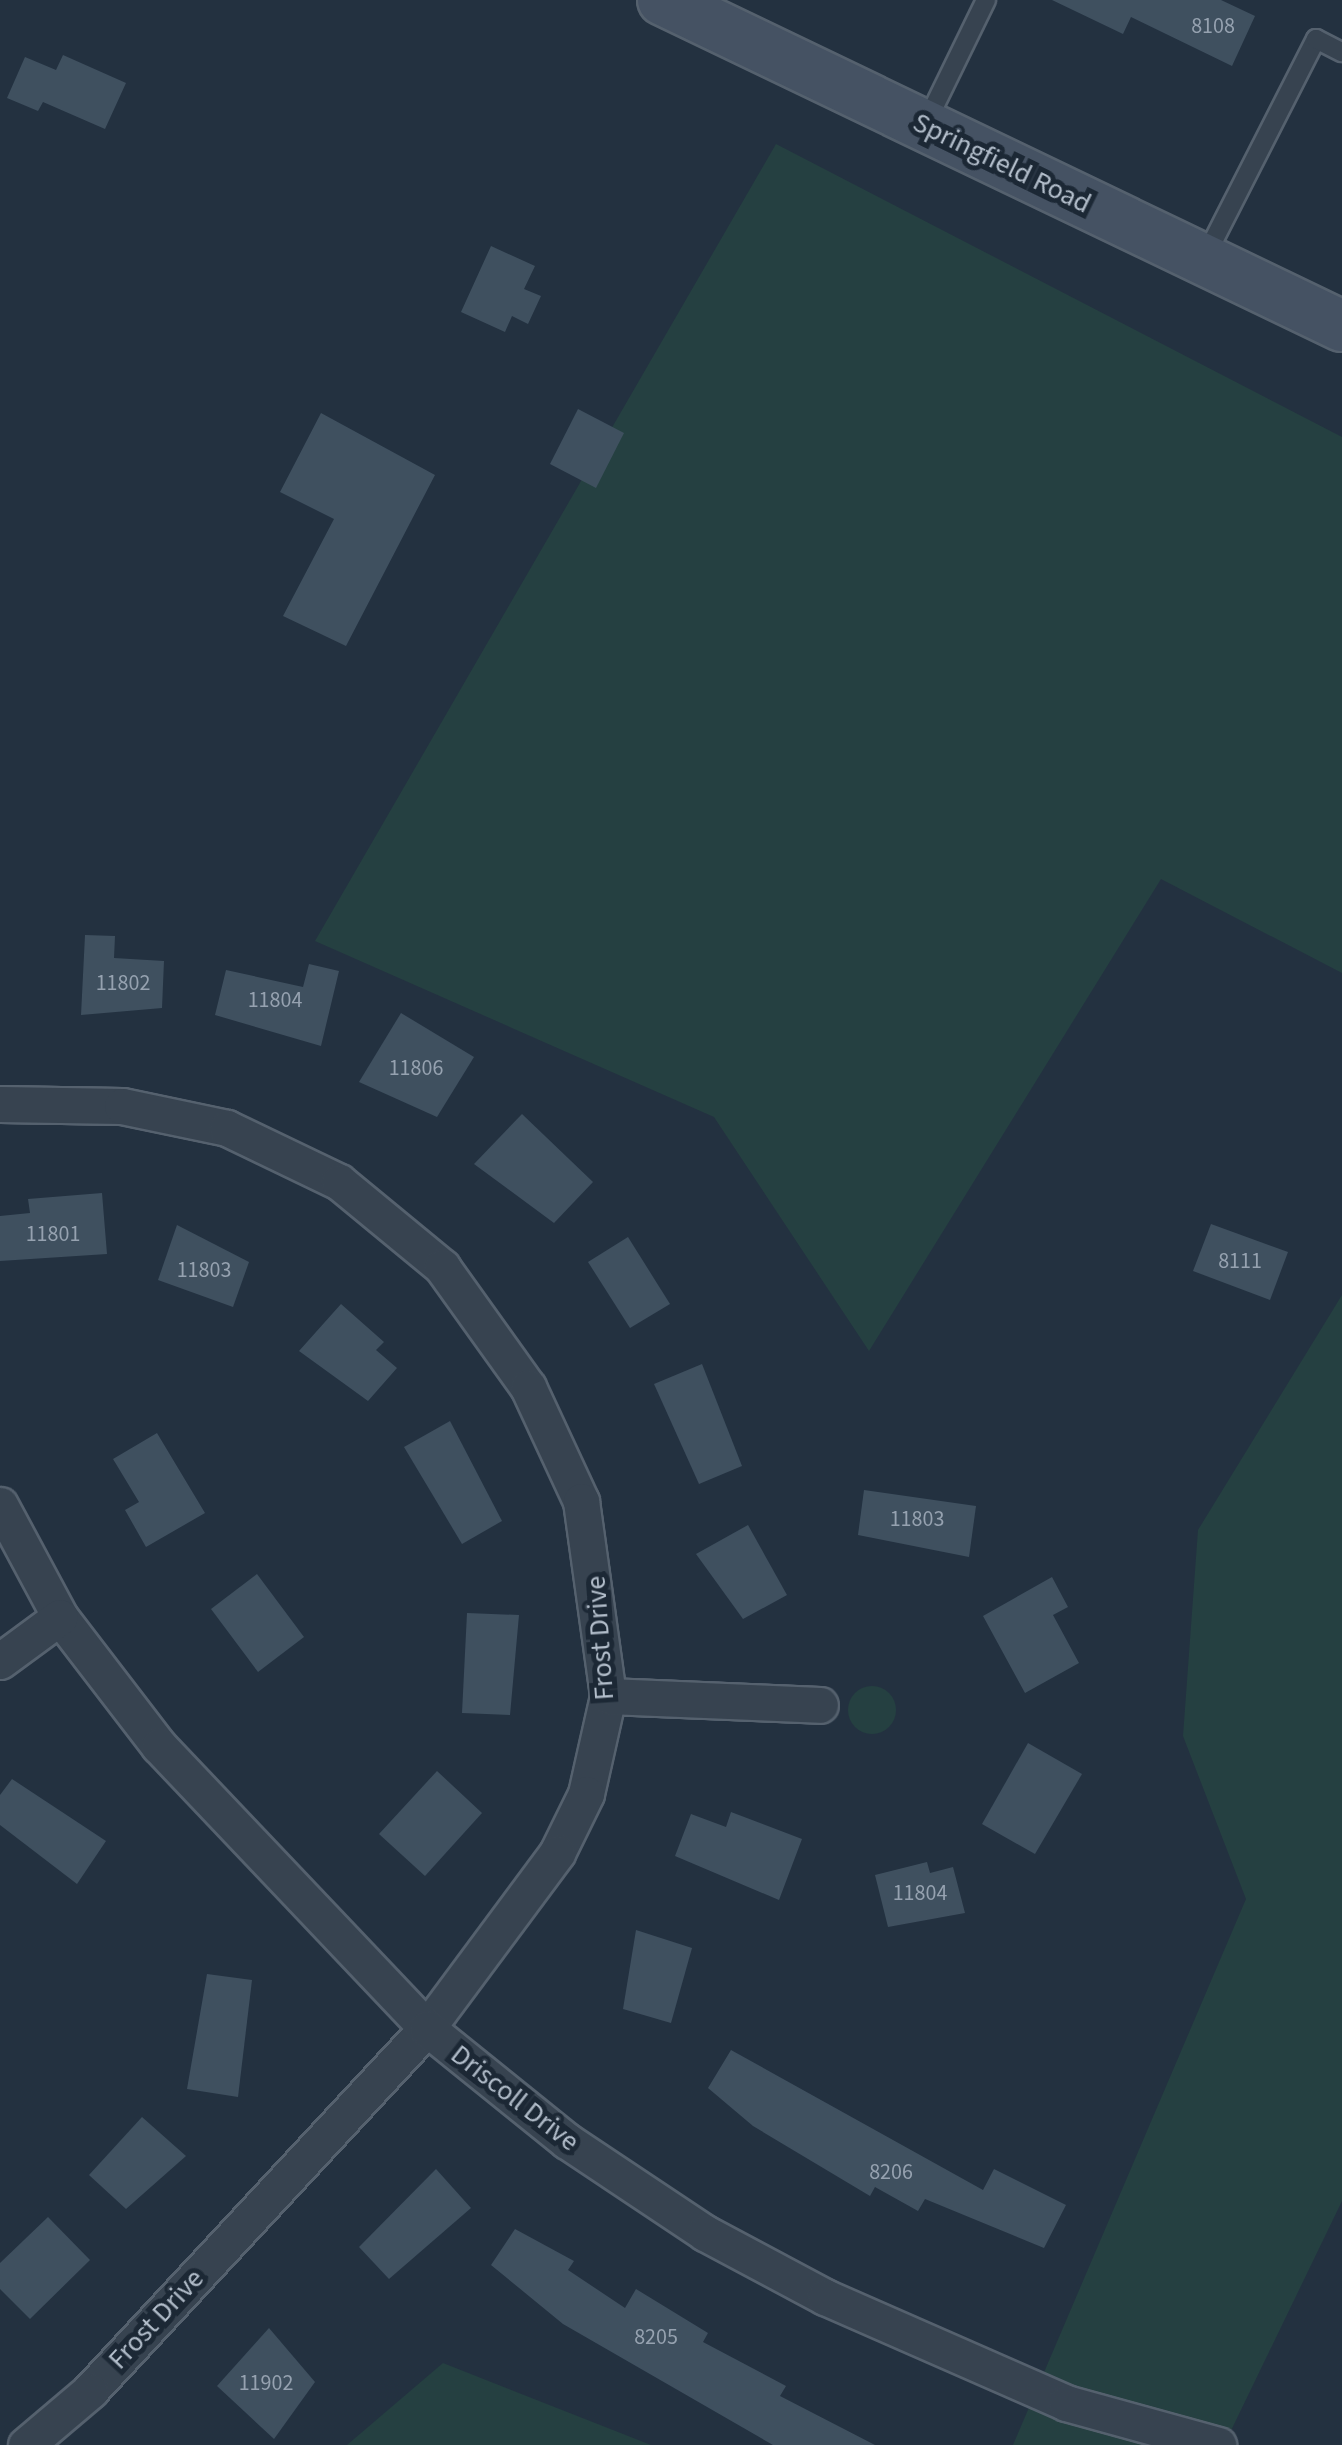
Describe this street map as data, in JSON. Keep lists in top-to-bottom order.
{
  "streets": {
    "street": ["Springfield Road", "Frost Drive", "Driscoll Drive"]
  },
  "crossings": [
    ["Frost Drive", "Driscoll Drive"]
  ],
  "house_numbers": [
    "8108",
    "11802",
    "11804",
    "11806",
    "11801",
    "8111",
    "11803",
    "11803",
    "11804",
    "8206",
    "8205",
    "11902"
  ]
}
